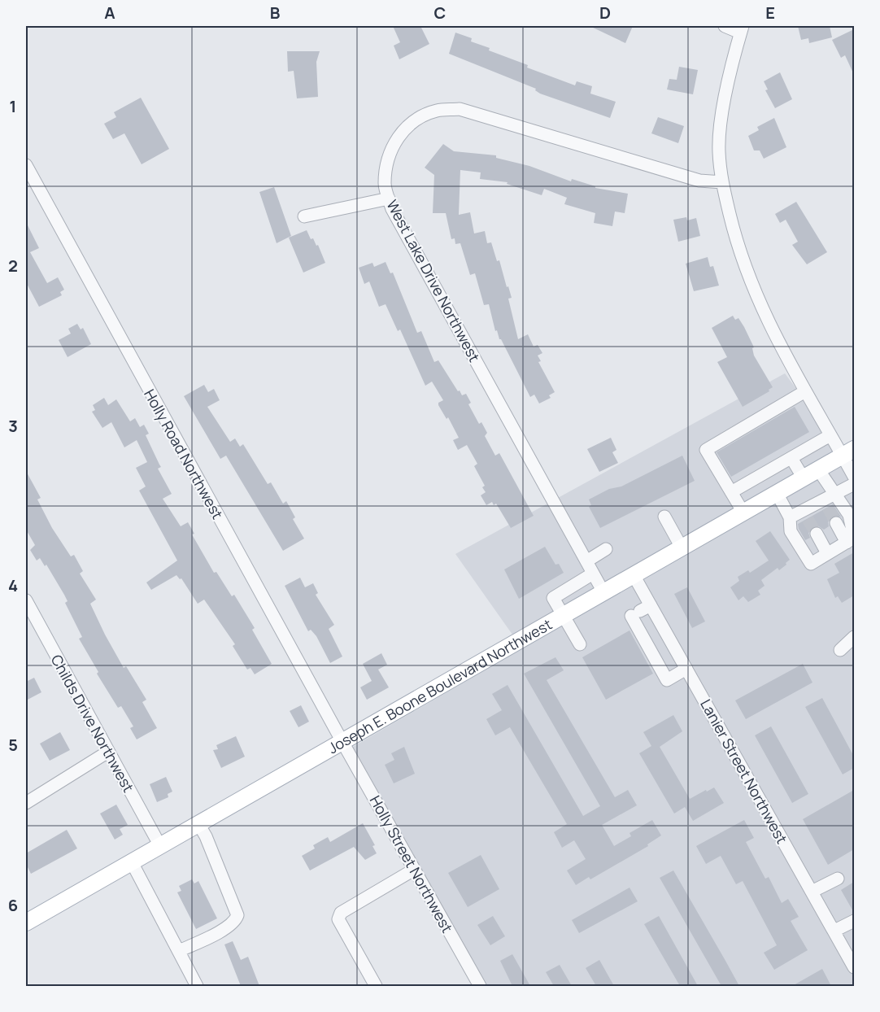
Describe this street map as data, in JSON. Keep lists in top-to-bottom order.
{
  "streets": {
    "main road": ["Joseph E. Boone Boulevard Northwest"],
    "street": [
      "West Lake Drive Northwest",
      "Holly Road Northwest",
      "Childs Drive Northwest",
      "Lanier Street Northwest",
      "Holly Street Northwest"
    ]
  },
  "crossings": [
    ["West Lake Drive Northwest", "Joseph E. Boone Boulevard Northwest"],
    ["Holly Road Northwest", "Joseph E. Boone Boulevard Northwest"],
    ["Holly Road Northwest", "Holly Street Northwest"],
    ["Joseph E. Boone Boulevard Northwest", "Childs Drive Northwest"],
    ["Joseph E. Boone Boulevard Northwest", "Lanier Street Northwest"],
    ["Joseph E. Boone Boulevard Northwest", "Holly Street Northwest"]
  ],
  "grid": {
    "columns": [
      "A",
      "B",
      "C",
      "D",
      "E"
    ],
    "rows": [
      "1",
      "2",
      "3",
      "4",
      "5",
      "6"
    ]
  }
}
